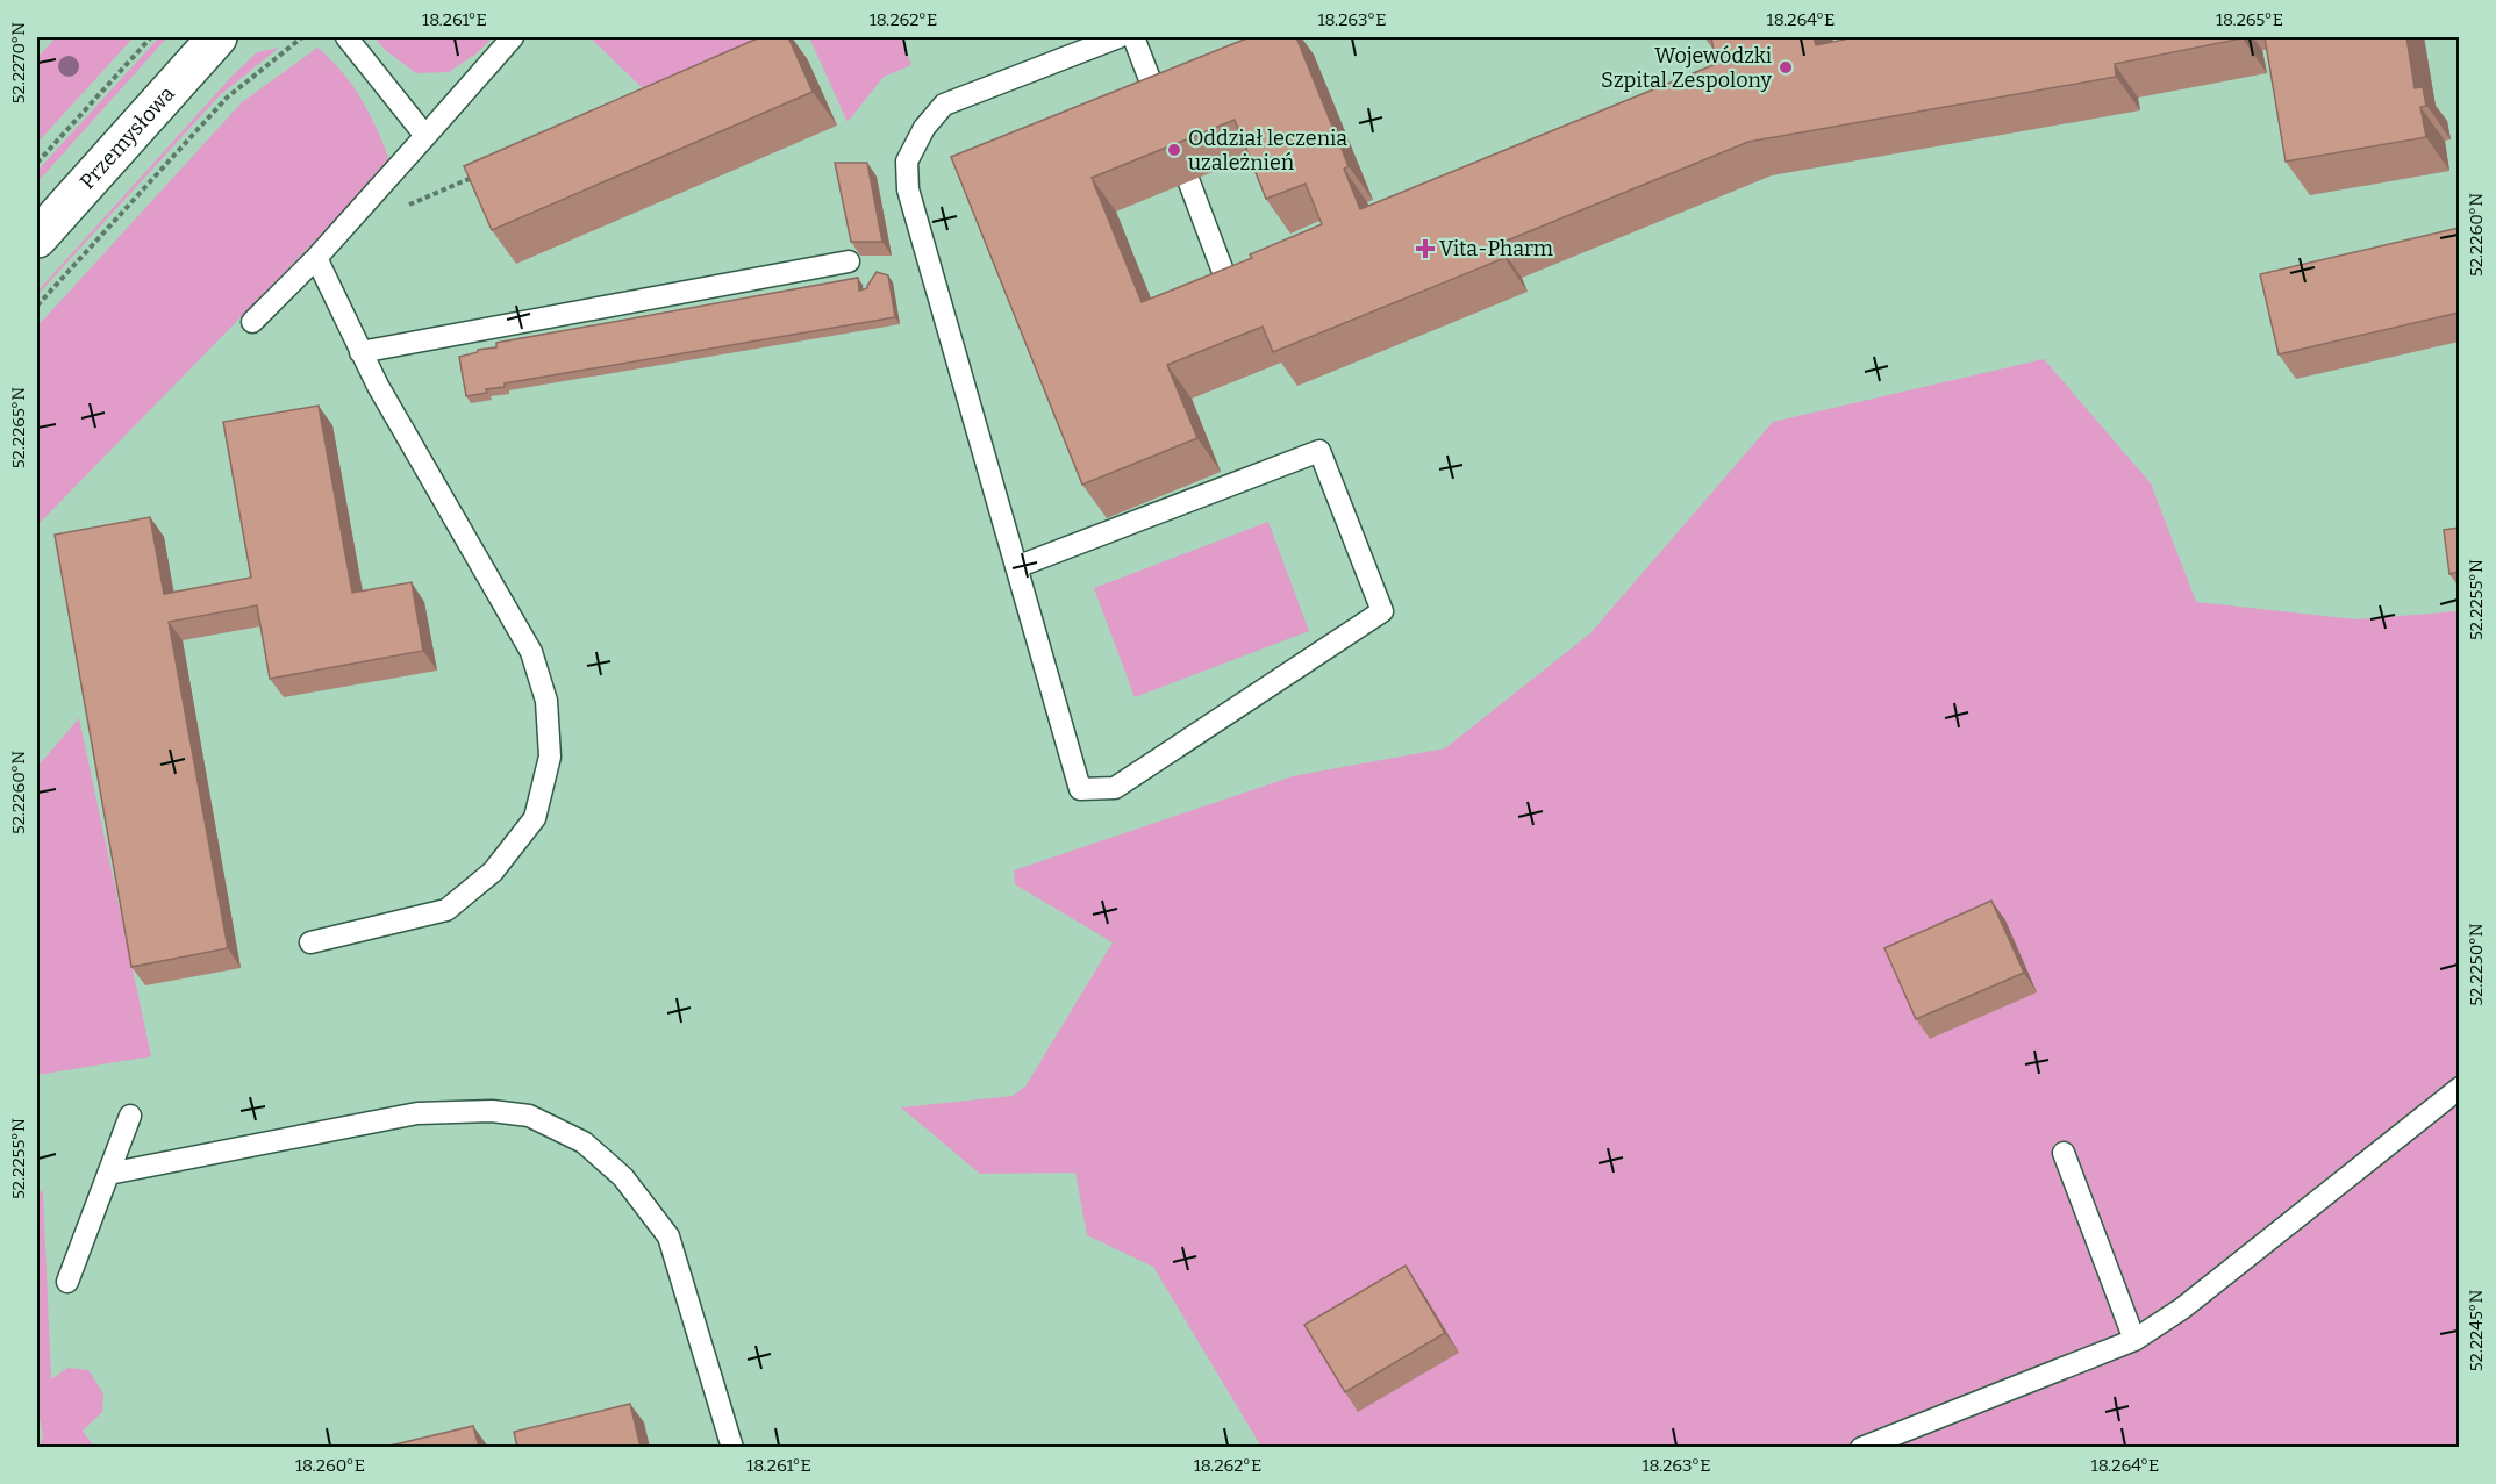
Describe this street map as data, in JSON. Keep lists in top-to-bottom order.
{
  "streets": {
    "main road": ["Przemysłowa"]
  },
  "places": {
    "other": ["Wojewódzki Szpital Zespolony", "Oddział leczenia uzależnień"],
    "health": ["Vita-Pharm"]
  },
  "coordinates": [
    "18.261°E",
    "18.262°E",
    "18.263°E",
    "18.264°E",
    "18.265°E",
    "52.2270°N",
    "52.2260°N",
    "52.2265°N",
    "52.2255°N",
    "52.2250°N",
    "52.2245°N",
    "18.260°E"
  ]
}
